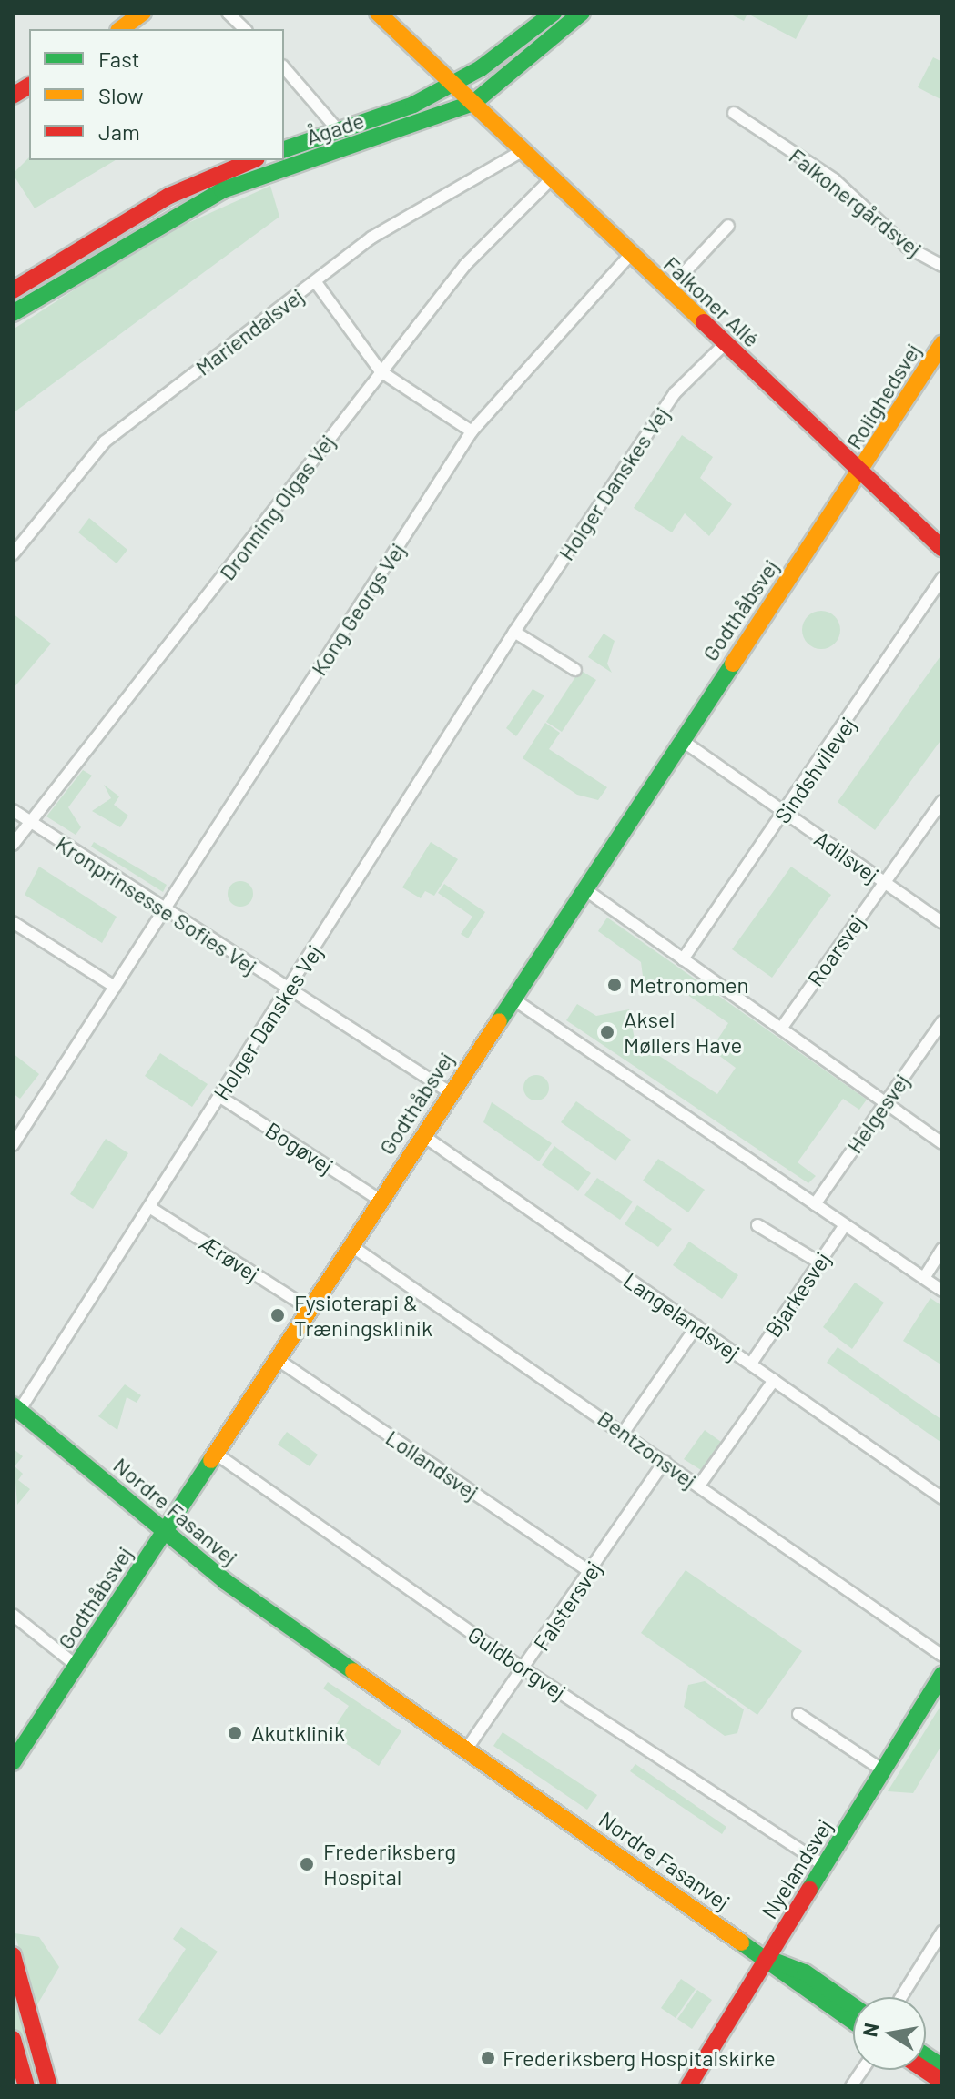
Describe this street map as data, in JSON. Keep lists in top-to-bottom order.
{
  "streets": {
    "street": [
      "Ågade",
      "Falkonergårdsvej",
      "Falkoner Allé",
      "Mariendalsvej",
      "Rolighedsvej",
      "Holger Danskes Vej",
      "Dronning Olgas Vej",
      "Kong Georgs Vej",
      "Godthåbsvej",
      "Sindshvilevej",
      "Adilsvej",
      "Kronprinsesse Sofies Vej",
      "Roarsvej",
      "Helgesvej",
      "Bogøvej",
      "Ærøvej",
      "Bjarkesvej",
      "Langelandsvej",
      "Bentzonsvej",
      "Lollandsvej",
      "Nordre Fasanvej",
      "Falstersvej",
      "Guldborgvej",
      "Nyelandsvej"
    ]
  },
  "crossings": [
    ["Ågade", "Falkoner Allé"],
    ["Falkoner Allé", "Mariendalsvej"],
    ["Falkoner Allé", "Rolighedsvej"],
    ["Falkoner Allé", "Holger Danskes Vej"],
    ["Falkoner Allé", "Dronning Olgas Vej"],
    ["Falkoner Allé", "Kong Georgs Vej"],
    ["Falkoner Allé", "Godthåbsvej"],
    ["Rolighedsvej", "Godthåbsvej"],
    ["Holger Danskes Vej", "Kronprinsesse Sofies Vej"],
    ["Holger Danskes Vej", "Bogøvej"],
    ["Holger Danskes Vej", "Ærøvej"],
    ["Holger Danskes Vej", "Nordre Fasanvej"],
    ["Dronning Olgas Vej", "Kronprinsesse Sofies Vej"],
    ["Kong Georgs Vej", "Kronprinsesse Sofies Vej"],
    ["Godthåbsvej", "Adilsvej"],
    ["Godthåbsvej", "Kronprinsesse Sofies Vej"],
    ["Godthåbsvej", "Bogøvej"],
    ["Godthåbsvej", "Ærøvej"],
    ["Godthåbsvej", "Langelandsvej"],
    ["Godthåbsvej", "Bentzonsvej"],
    ["Godthåbsvej", "Lollandsvej"],
    ["Godthåbsvej", "Nordre Fasanvej"],
    ["Godthåbsvej", "Guldborgvej"],
    ["Sindshvilevej", "Adilsvej"],
    ["Adilsvej", "Roarsvej"],
    ["Bjarkesvej", "Langelandsvej"],
    ["Bentzonsvej", "Falstersvej"],
    ["Lollandsvej", "Falstersvej"],
    ["Nordre Fasanvej", "Falstersvej"],
    ["Nordre Fasanvej", "Nyelandsvej"],
    ["Falstersvej", "Guldborgvej"],
    ["Guldborgvej", "Nyelandsvej"]
  ],
  "places": [
    "Metronomen",
    "Aksel Møllers Have",
    "Fysioterapi & Træningsklinik",
    "Akutklinik",
    "Frederiksberg Hospital",
    "Frederiksberg Hospitalskirke"
  ],
  "legend": ["Fast", "Slow", "Jam"],
  "north": "left"
}
